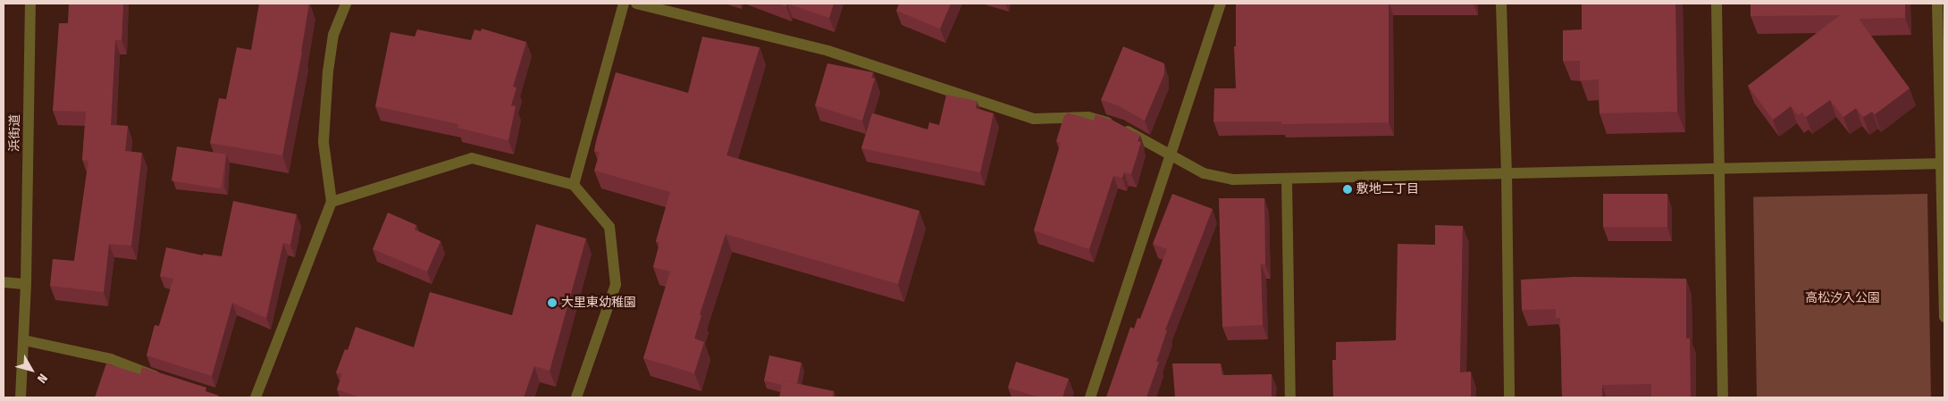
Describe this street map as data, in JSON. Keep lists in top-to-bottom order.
{
  "streets": {
    "street": ["浜街道"]
  },
  "parks": ["高松汐入公園"],
  "places": ["敷地二丁目", "大里東幼稚園"],
  "north": "bottom right"
}
